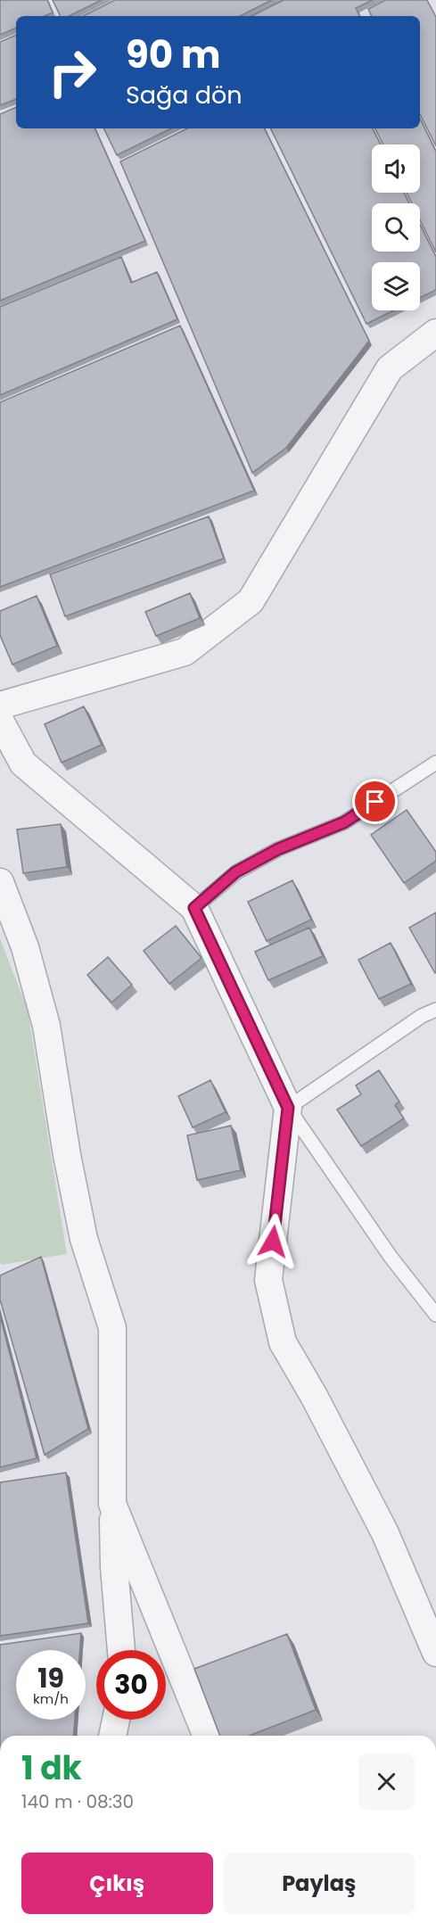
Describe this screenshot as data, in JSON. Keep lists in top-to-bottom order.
{
  "page": {
    "turn": ["90 m", "Sağa dön"],
    "speed": "19 km/h",
    "limit": "30",
    "heading": ["1 dk", "140 m · 08:30"],
    "buttons": ["Çıkış", "Paylaş"]
  }
}
